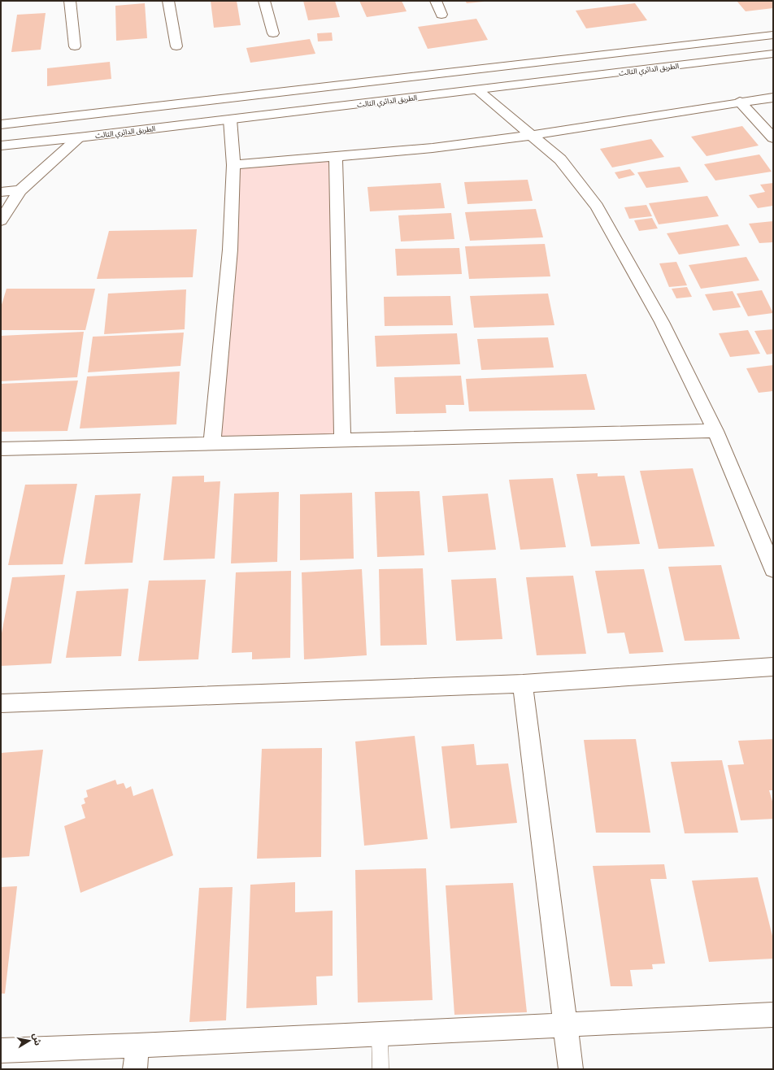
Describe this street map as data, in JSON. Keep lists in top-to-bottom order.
{
  "streets": {
    "main road": ["الطريق الدائري الثالث"]
  },
  "north": "right"
}
